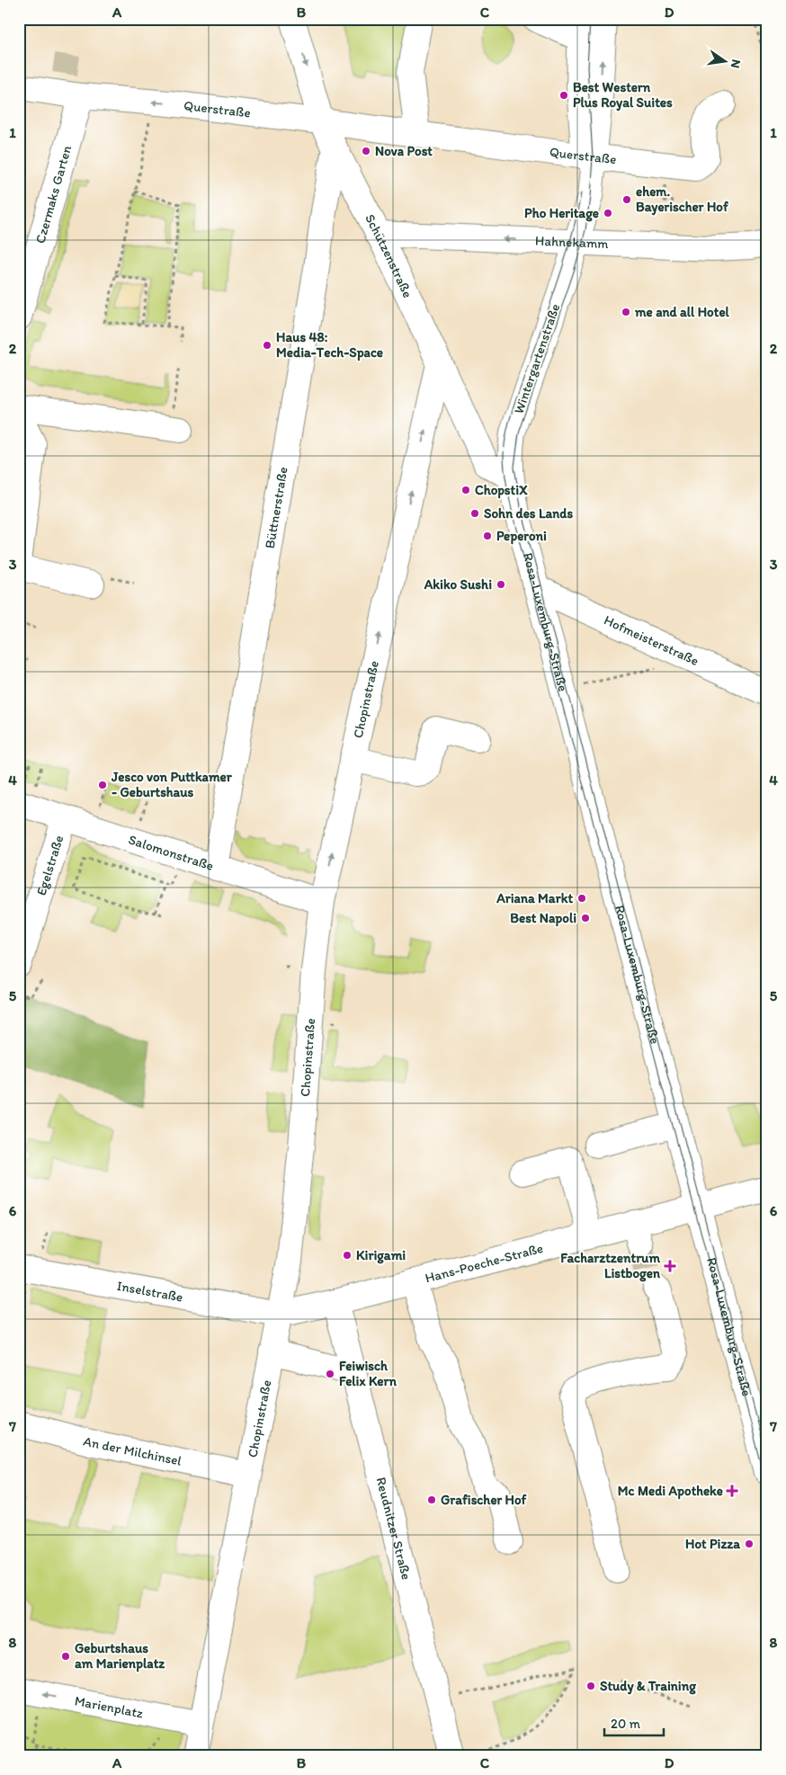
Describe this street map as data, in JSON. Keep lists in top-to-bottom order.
{
  "streets": {
    "street": [
      "Querstraße",
      "Czermaks Garten",
      "Hahnekamm",
      "Schützenstraße",
      "Wintergartenstraße",
      "Büttnerstraße",
      "Rosa-Luxemburg-Straße",
      "Hofmeisterstraße",
      "Chopinstraße",
      "Salomonstraße",
      "Egelstraße",
      "Hans-Poeche-Straße",
      "Inselstraße",
      "An der Milchinsel",
      "Reudnitzer Straße",
      "Marienplatz"
    ]
  },
  "crossings": [
    ["Querstraße", "Czermaks Garten"],
    ["Querstraße", "Schützenstraße"],
    ["Querstraße", "Wintergartenstraße"],
    ["Hahnekamm", "Schützenstraße"],
    ["Hahnekamm", "Wintergartenstraße"],
    ["Schützenstraße", "Wintergartenstraße"],
    ["Schützenstraße", "Büttnerstraße"],
    ["Schützenstraße", "Rosa-Luxemburg-Straße"],
    ["Schützenstraße", "Chopinstraße"],
    ["Wintergartenstraße", "Rosa-Luxemburg-Straße"],
    ["Büttnerstraße", "Salomonstraße"],
    ["Rosa-Luxemburg-Straße", "Hofmeisterstraße"],
    ["Rosa-Luxemburg-Straße", "Hans-Poeche-Straße"],
    ["Chopinstraße", "Salomonstraße"],
    ["Chopinstraße", "Hans-Poeche-Straße"],
    ["Chopinstraße", "Inselstraße"],
    ["Chopinstraße", "An der Milchinsel"],
    ["Chopinstraße", "Marienplatz"],
    ["Salomonstraße", "Egelstraße"],
    ["Hans-Poeche-Straße", "Inselstraße"],
    ["Hans-Poeche-Straße", "Reudnitzer Straße"]
  ],
  "one_way": ["Hahnekamm", "Chopinstraße", "Marienplatz"],
  "places": {
    "other": [
      "Best Western Plus Royal Suites",
      "Nova Post",
      "ehem. Bayerischer Hof",
      "Pho Heritage",
      "me and all Hotel",
      "Haus 48: Media-Tech-Space",
      "ChopstiX",
      "Sohn des Lands",
      "Peperoni",
      "Akiko Sushi",
      "Jesco von Puttkamer - Geburtshaus",
      "Ariana Markt",
      "Best Napoli",
      "Kirigami",
      "Feiwisch Felix Kern",
      "Grafischer Hof",
      "Hot Pizza",
      "Geburtshaus am Marienplatz",
      "Study & Training"
    ],
    "health": ["Facharztzentrum Listbogen", "Mc Medi Apotheke"]
  },
  "scale_bar": "20 m",
  "north": "right",
  "grid": {
    "columns": [
      "A",
      "B",
      "C",
      "D"
    ],
    "rows": [
      "1",
      "2",
      "3",
      "4",
      "5",
      "6",
      "7",
      "8"
    ]
  }
}
